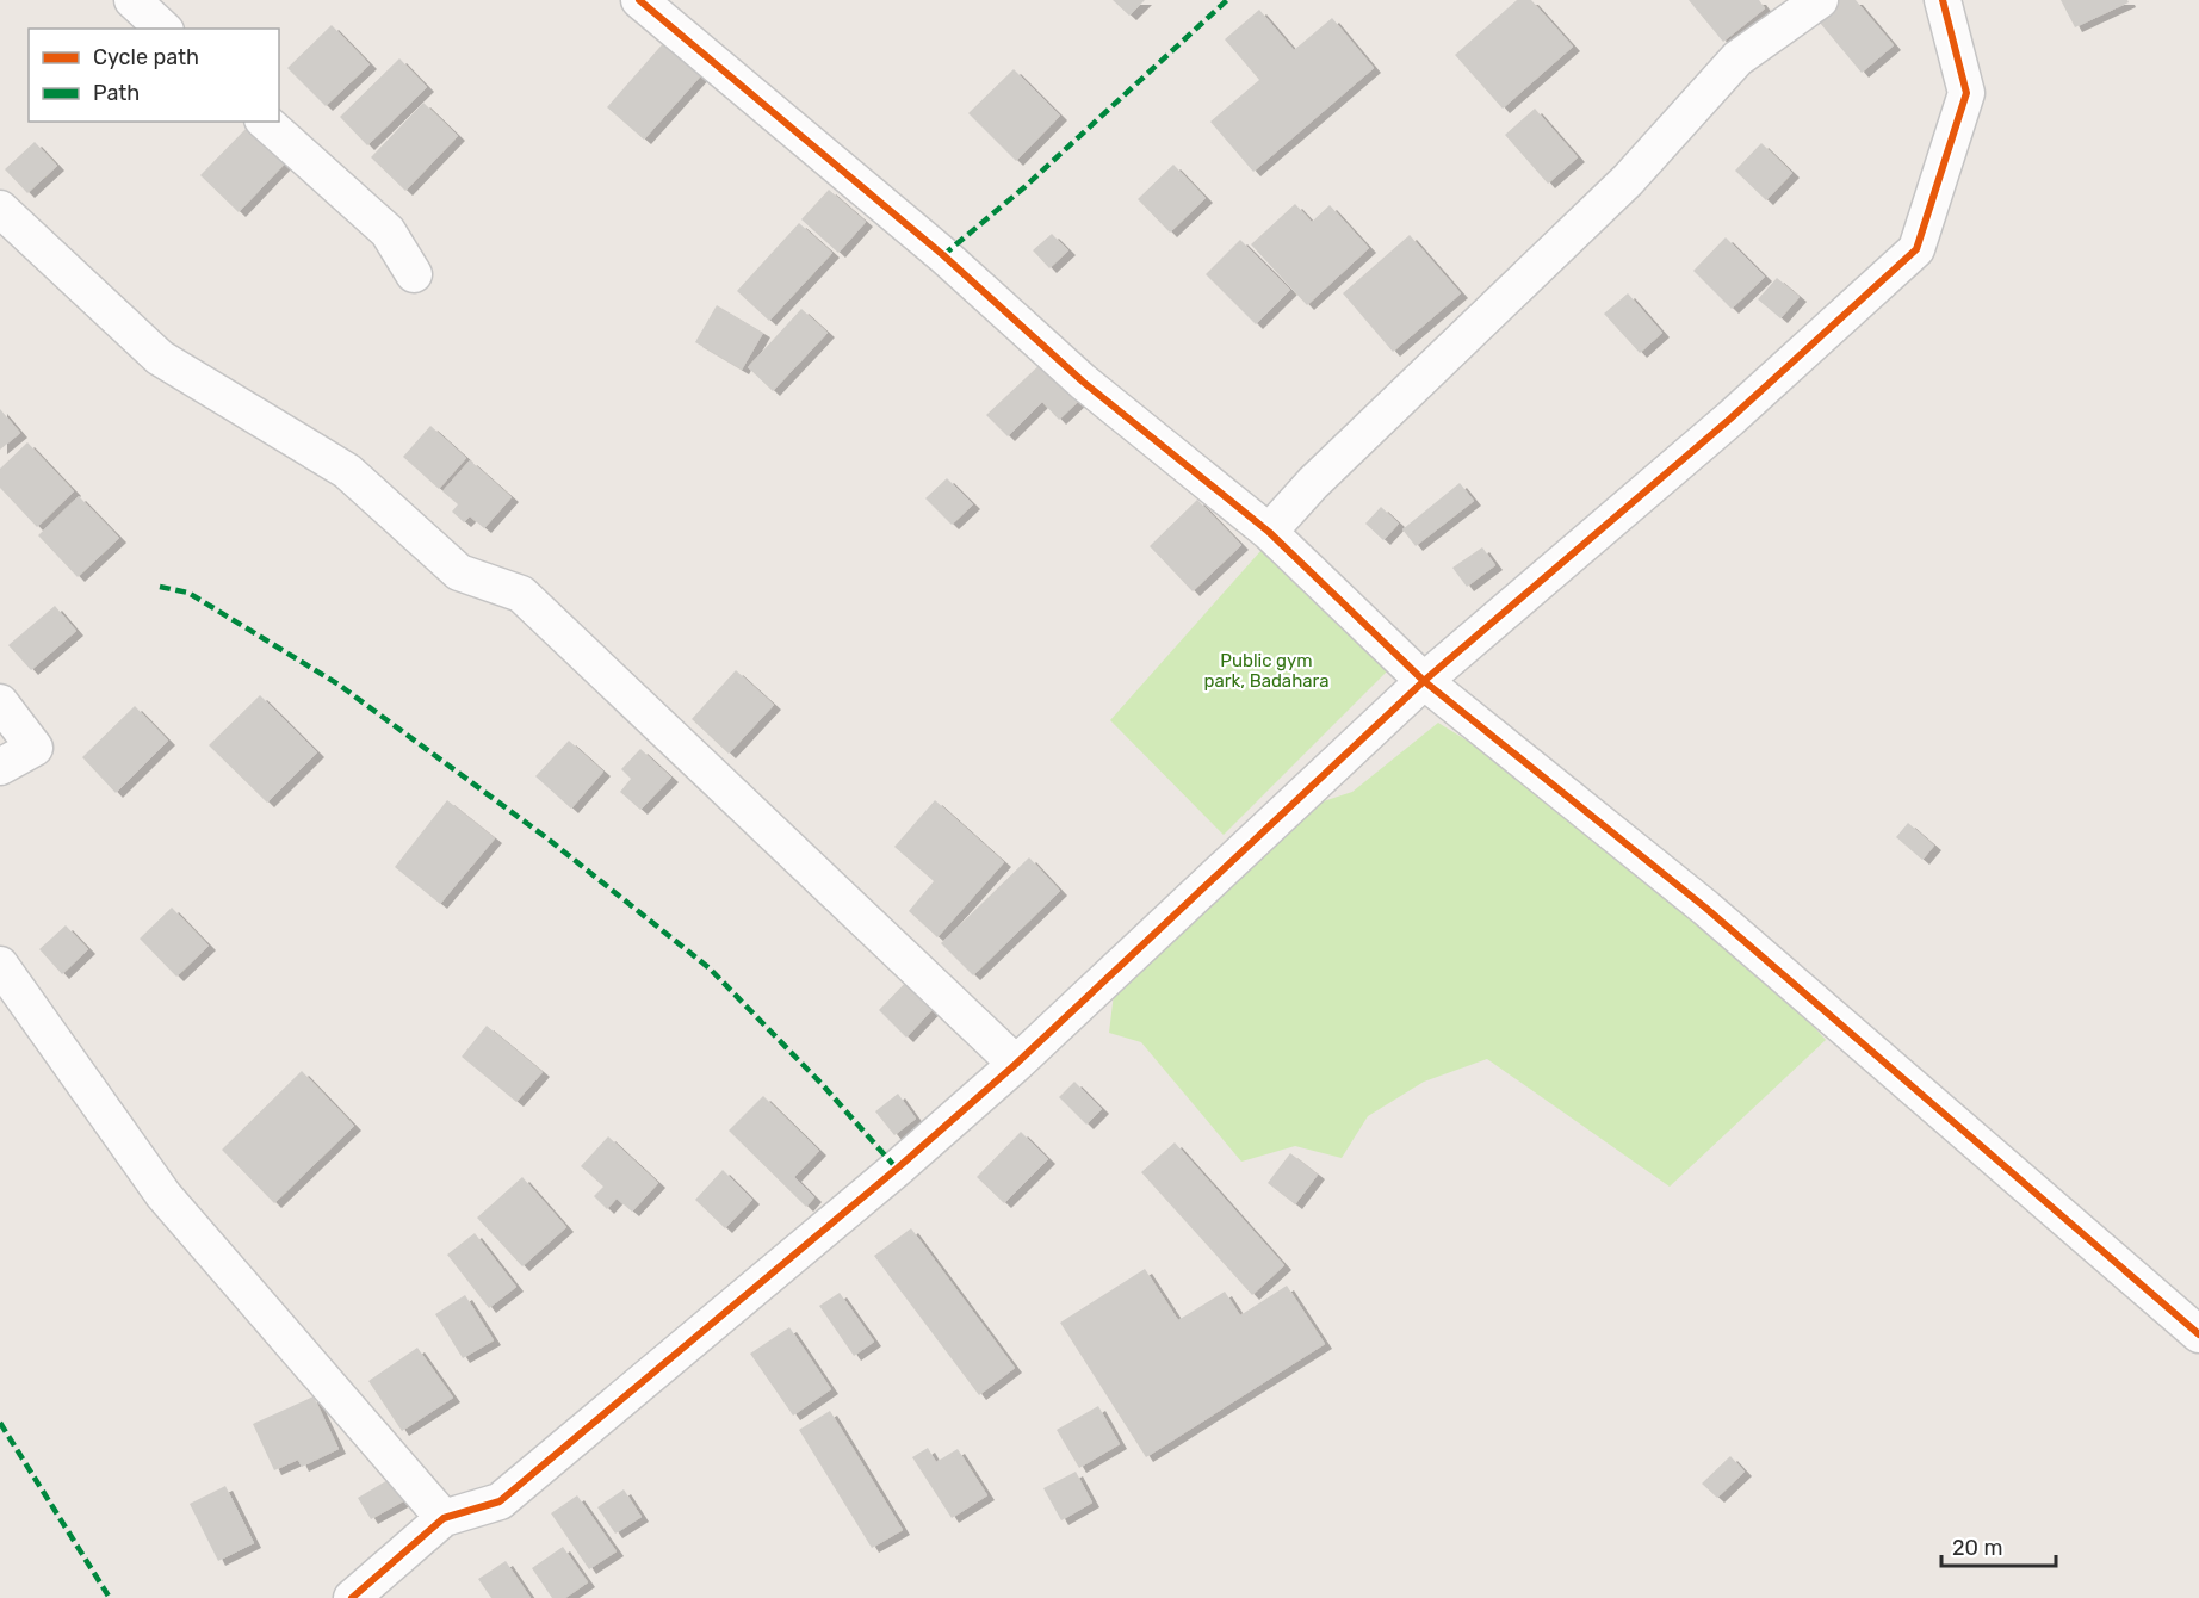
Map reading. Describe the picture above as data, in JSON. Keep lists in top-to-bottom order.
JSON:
{
  "parks": ["Public gym park, Badahara"],
  "legend": ["Cycle path", "Path"],
  "scale_bar": "20 m"
}
